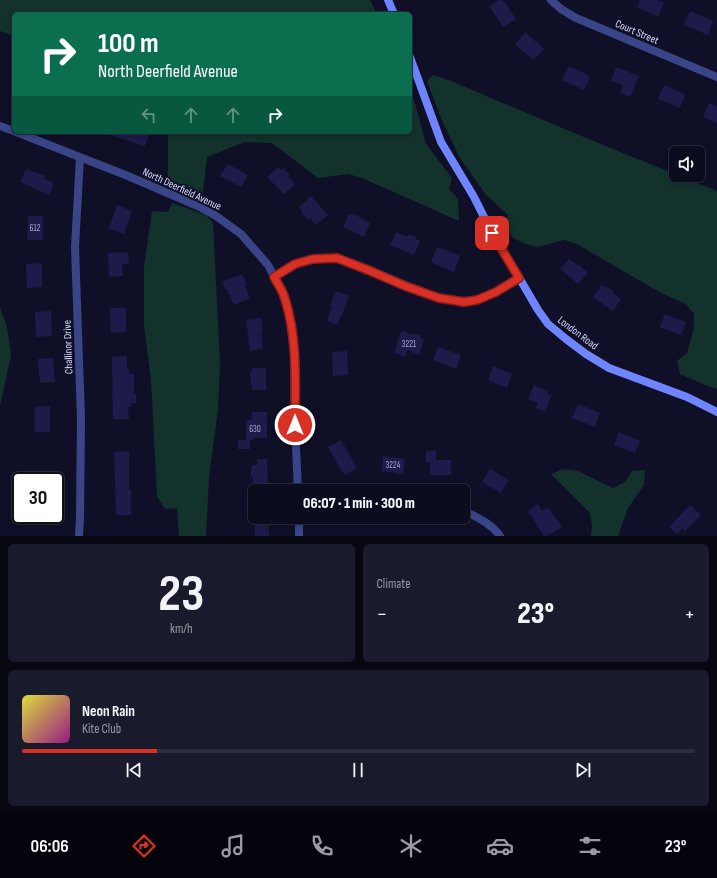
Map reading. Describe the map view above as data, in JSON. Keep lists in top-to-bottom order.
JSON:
{
  "streets": {
    "street": [
      "Court Street",
      "North Deerfield Avenue",
      "London Road",
      "Challinor Drive"
    ]
  },
  "crossings": [
    ["North Deerfield Avenue", "Challinor Drive"]
  ],
  "house_numbers": [
    "612",
    "3221",
    "630",
    "3224"
  ],
  "page": {
    "turn": ["100 m", "North Deerfield Avenue"],
    "limit": "30",
    "trip": "06:07 · 1 min · 300 m",
    "tile": [
      ["23", "km/h"],
      "Climate"
    ],
    "heat": ["−", "23°", "+"],
    "song": ["Neon Rain", "Kite Club"],
    "tabs": ["06:06", "23°"]
  }
}
